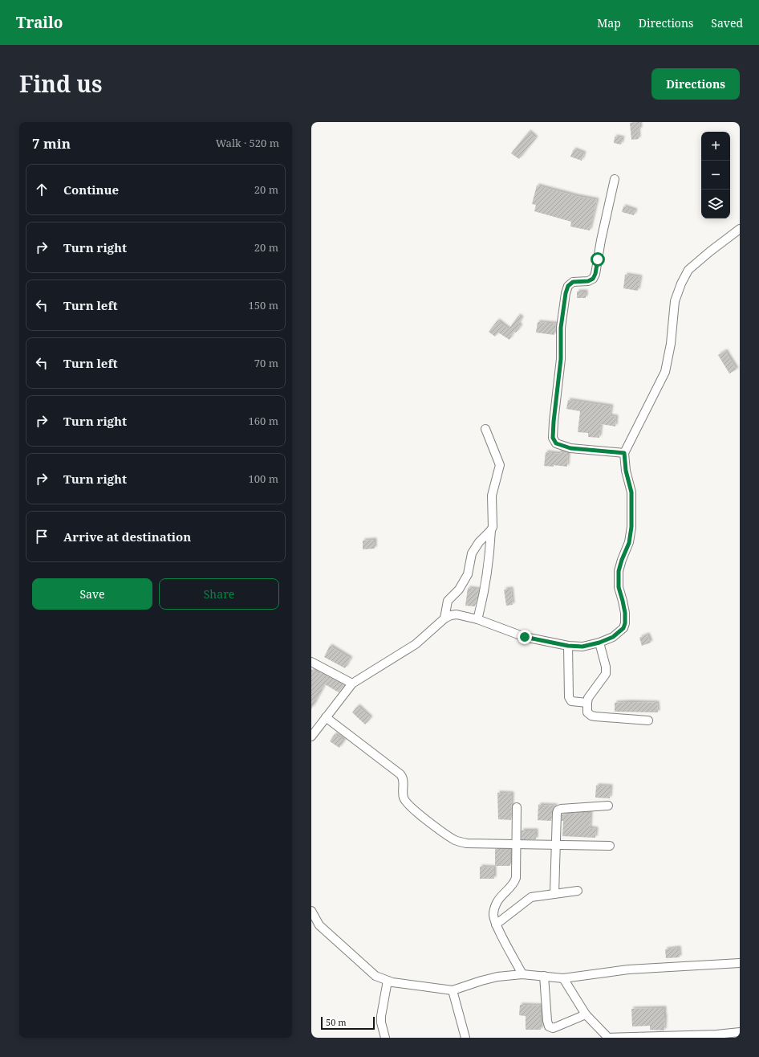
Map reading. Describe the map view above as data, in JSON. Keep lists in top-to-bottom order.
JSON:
{
  "scale_bar": "50 m",
  "page": {
    "header": "Trailo",
    "nav": ["Map", "Directions", "Saved"],
    "title": "Find us",
    "buttons": [
      "Directions",
      ["Save", "Share"]
    ],
    "heading": ["7 min", "Walk · 520 m"],
    "map_buttons": ["+", "−"],
    "list": [
      ["Continue", "20 m"],
      ["Turn right", "20 m"],
      ["Turn left", "150 m"],
      ["Turn left", "70 m"],
      ["Turn right", "160 m"],
      ["Turn right", "100 m"],
      "Arrive at destination"
    ],
    "scale": "50 m"
  }
}
